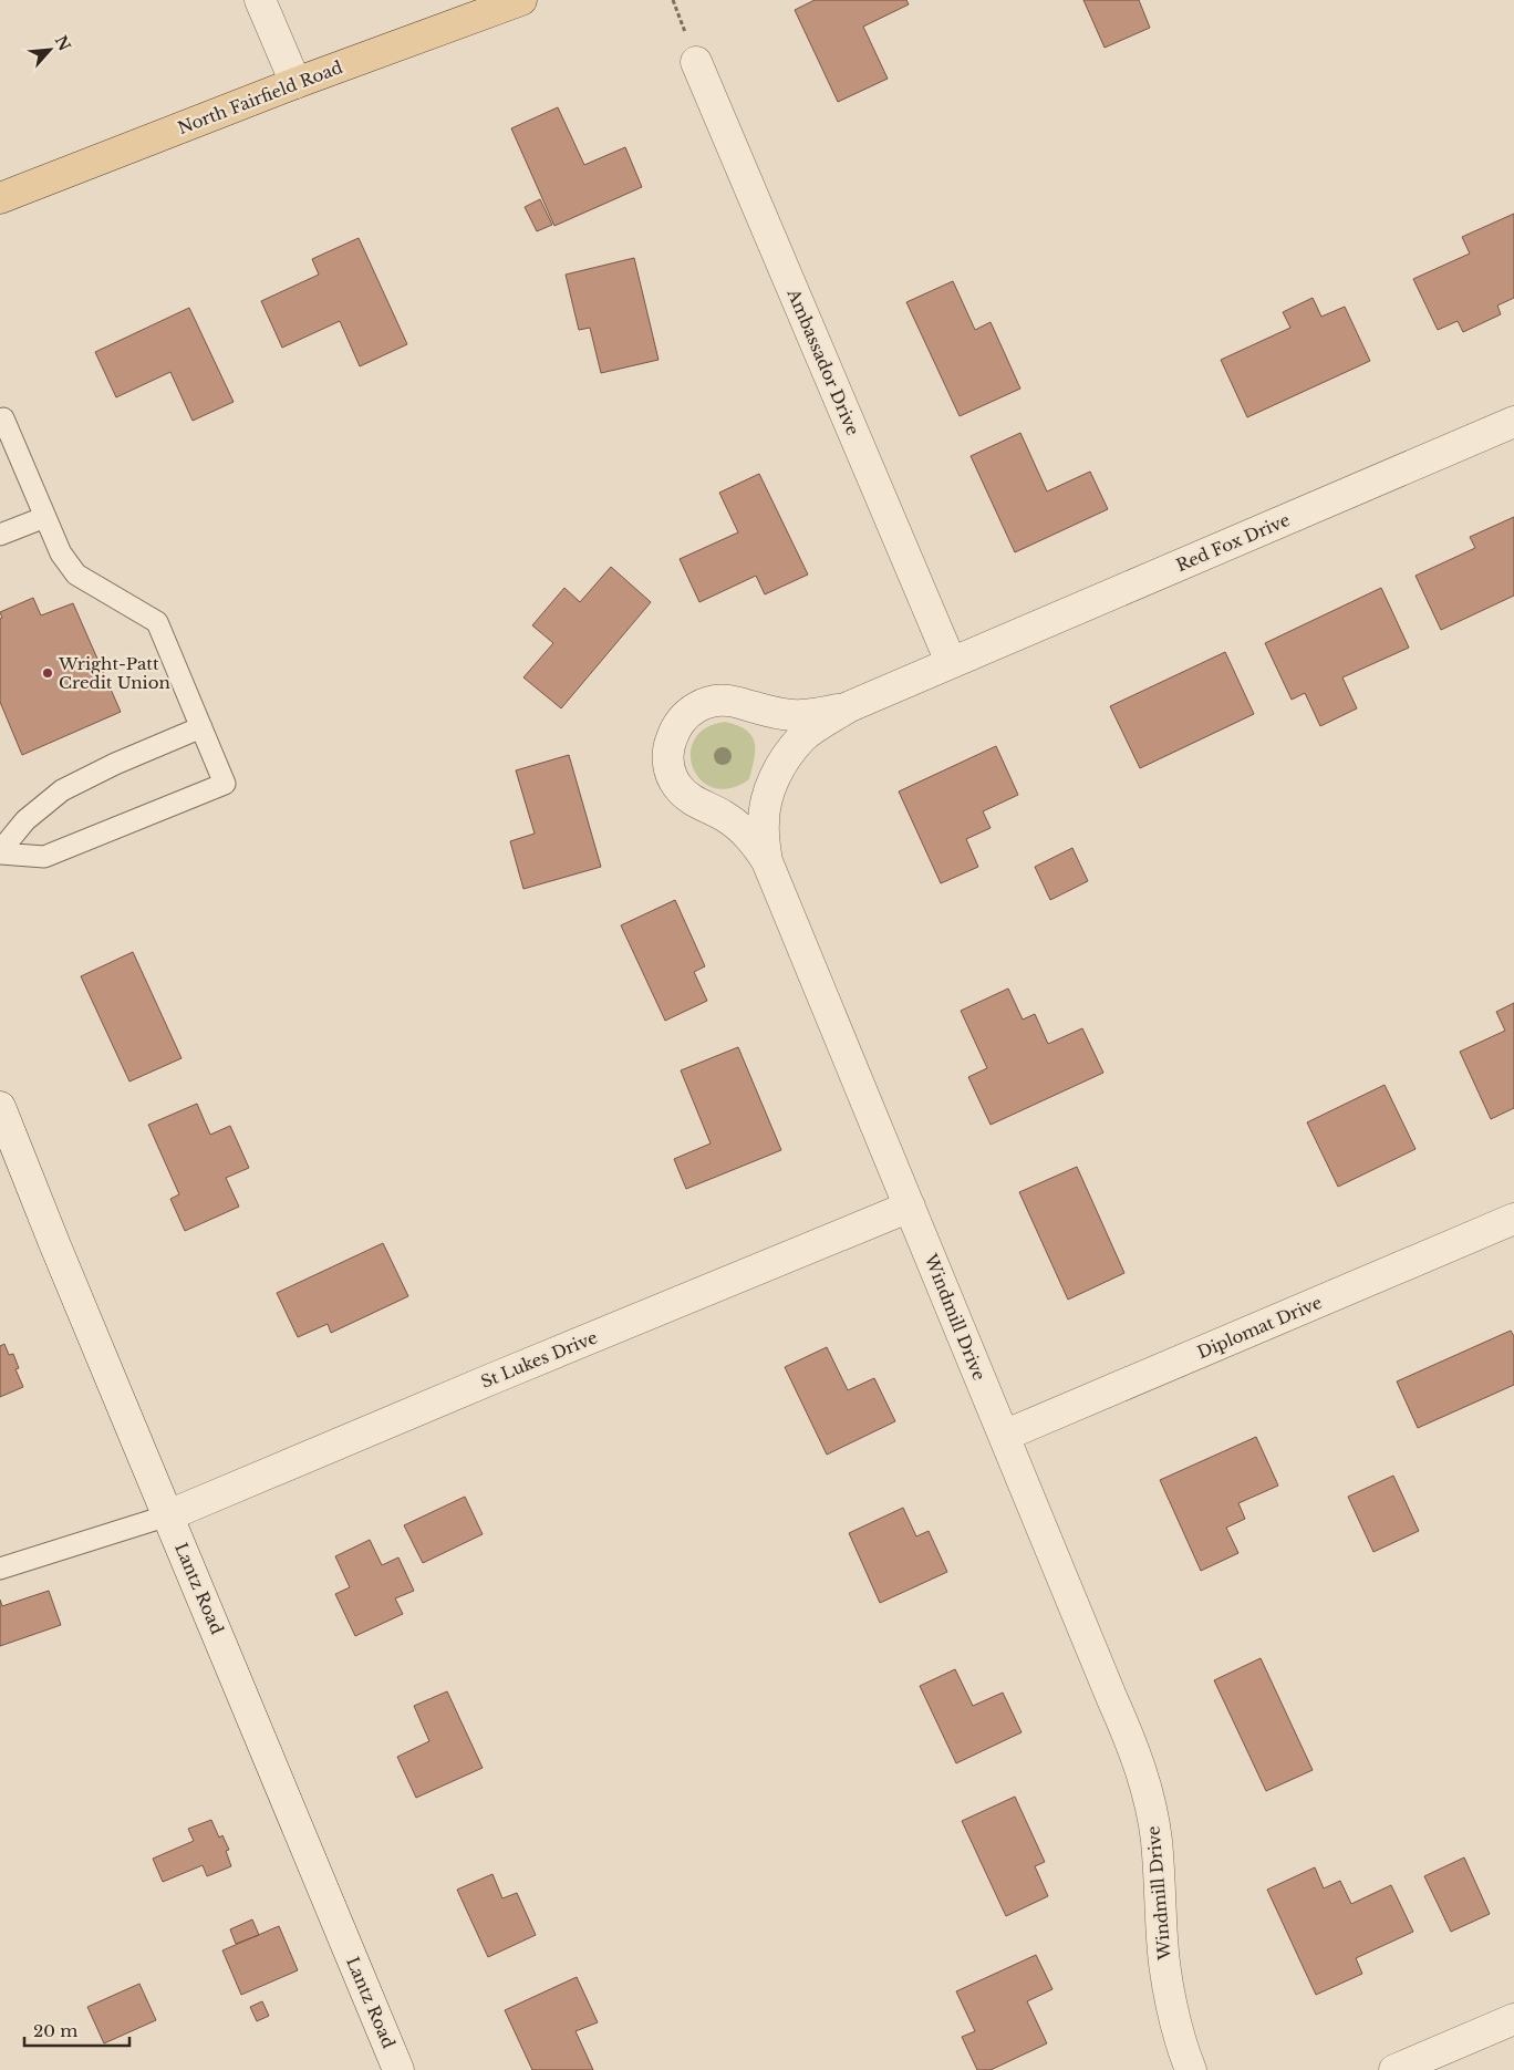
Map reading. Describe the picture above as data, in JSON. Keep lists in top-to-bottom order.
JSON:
{
  "streets": {
    "main road": ["North Fairfield Road"],
    "street": [
      "Ambassador Drive",
      "Red Fox Drive",
      "Windmill Drive",
      "Diplomat Drive",
      "St Lukes Drive",
      "Lantz Road"
    ]
  },
  "crossings": [
    ["Ambassador Drive", "Red Fox Drive"],
    ["Ambassador Drive", "Windmill Drive"],
    ["Red Fox Drive", "Windmill Drive"],
    ["Windmill Drive", "Diplomat Drive"],
    ["Windmill Drive", "St Lukes Drive"],
    ["St Lukes Drive", "Lantz Road"]
  ],
  "places": ["Wright-Patt Credit Union"],
  "scale_bar": "20 m",
  "north": "top right"
}
